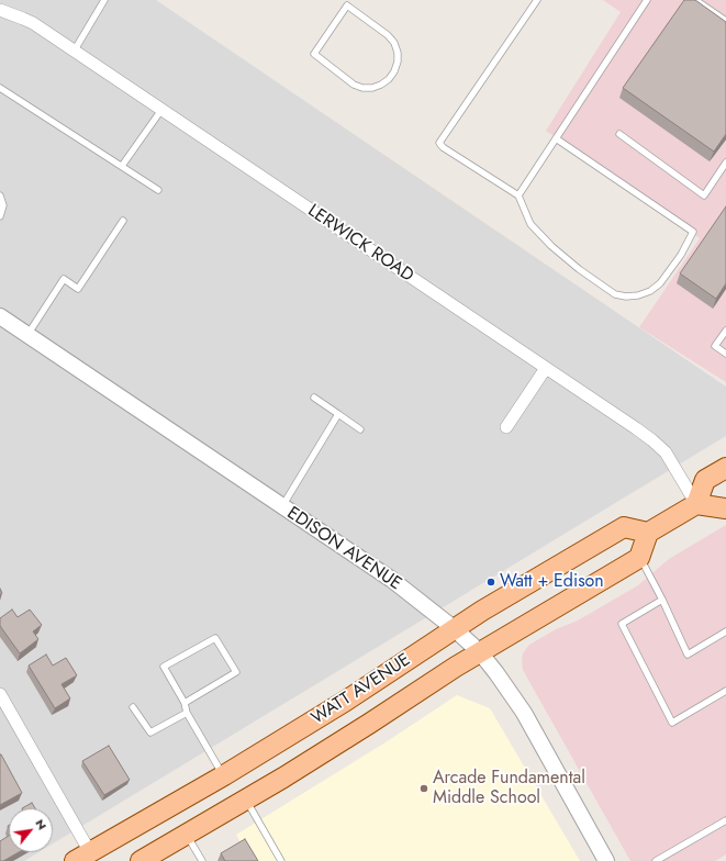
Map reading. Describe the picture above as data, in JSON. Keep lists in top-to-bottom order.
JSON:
{
  "streets": {
    "main road": ["WATT AVENUE"],
    "street": ["LERWICK ROAD", "EDISON AVENUE"]
  },
  "crossings": [
    ["EDISON AVENUE", "WATT AVENUE"]
  ],
  "places": ["Watt + Edison", "Arcade Fundamental Middle School"],
  "north": "top right"
}
